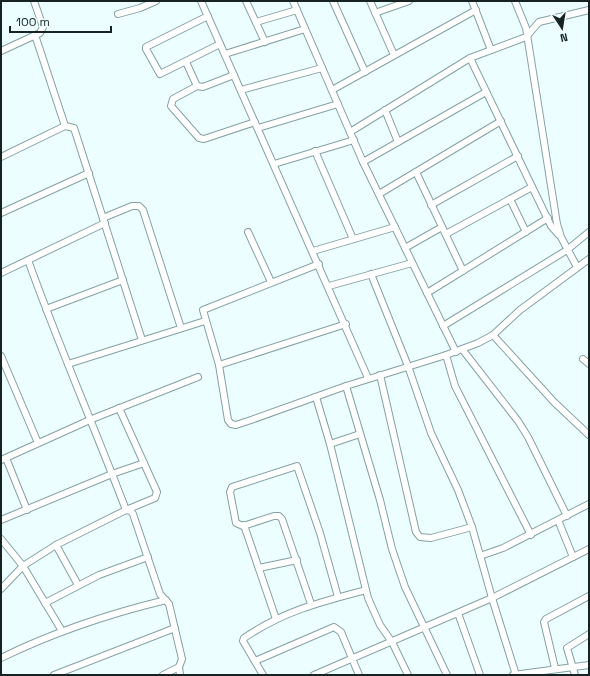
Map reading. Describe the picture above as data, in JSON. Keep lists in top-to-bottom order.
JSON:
{
  "scale_bar": "100 m",
  "north": "bottom"
}
